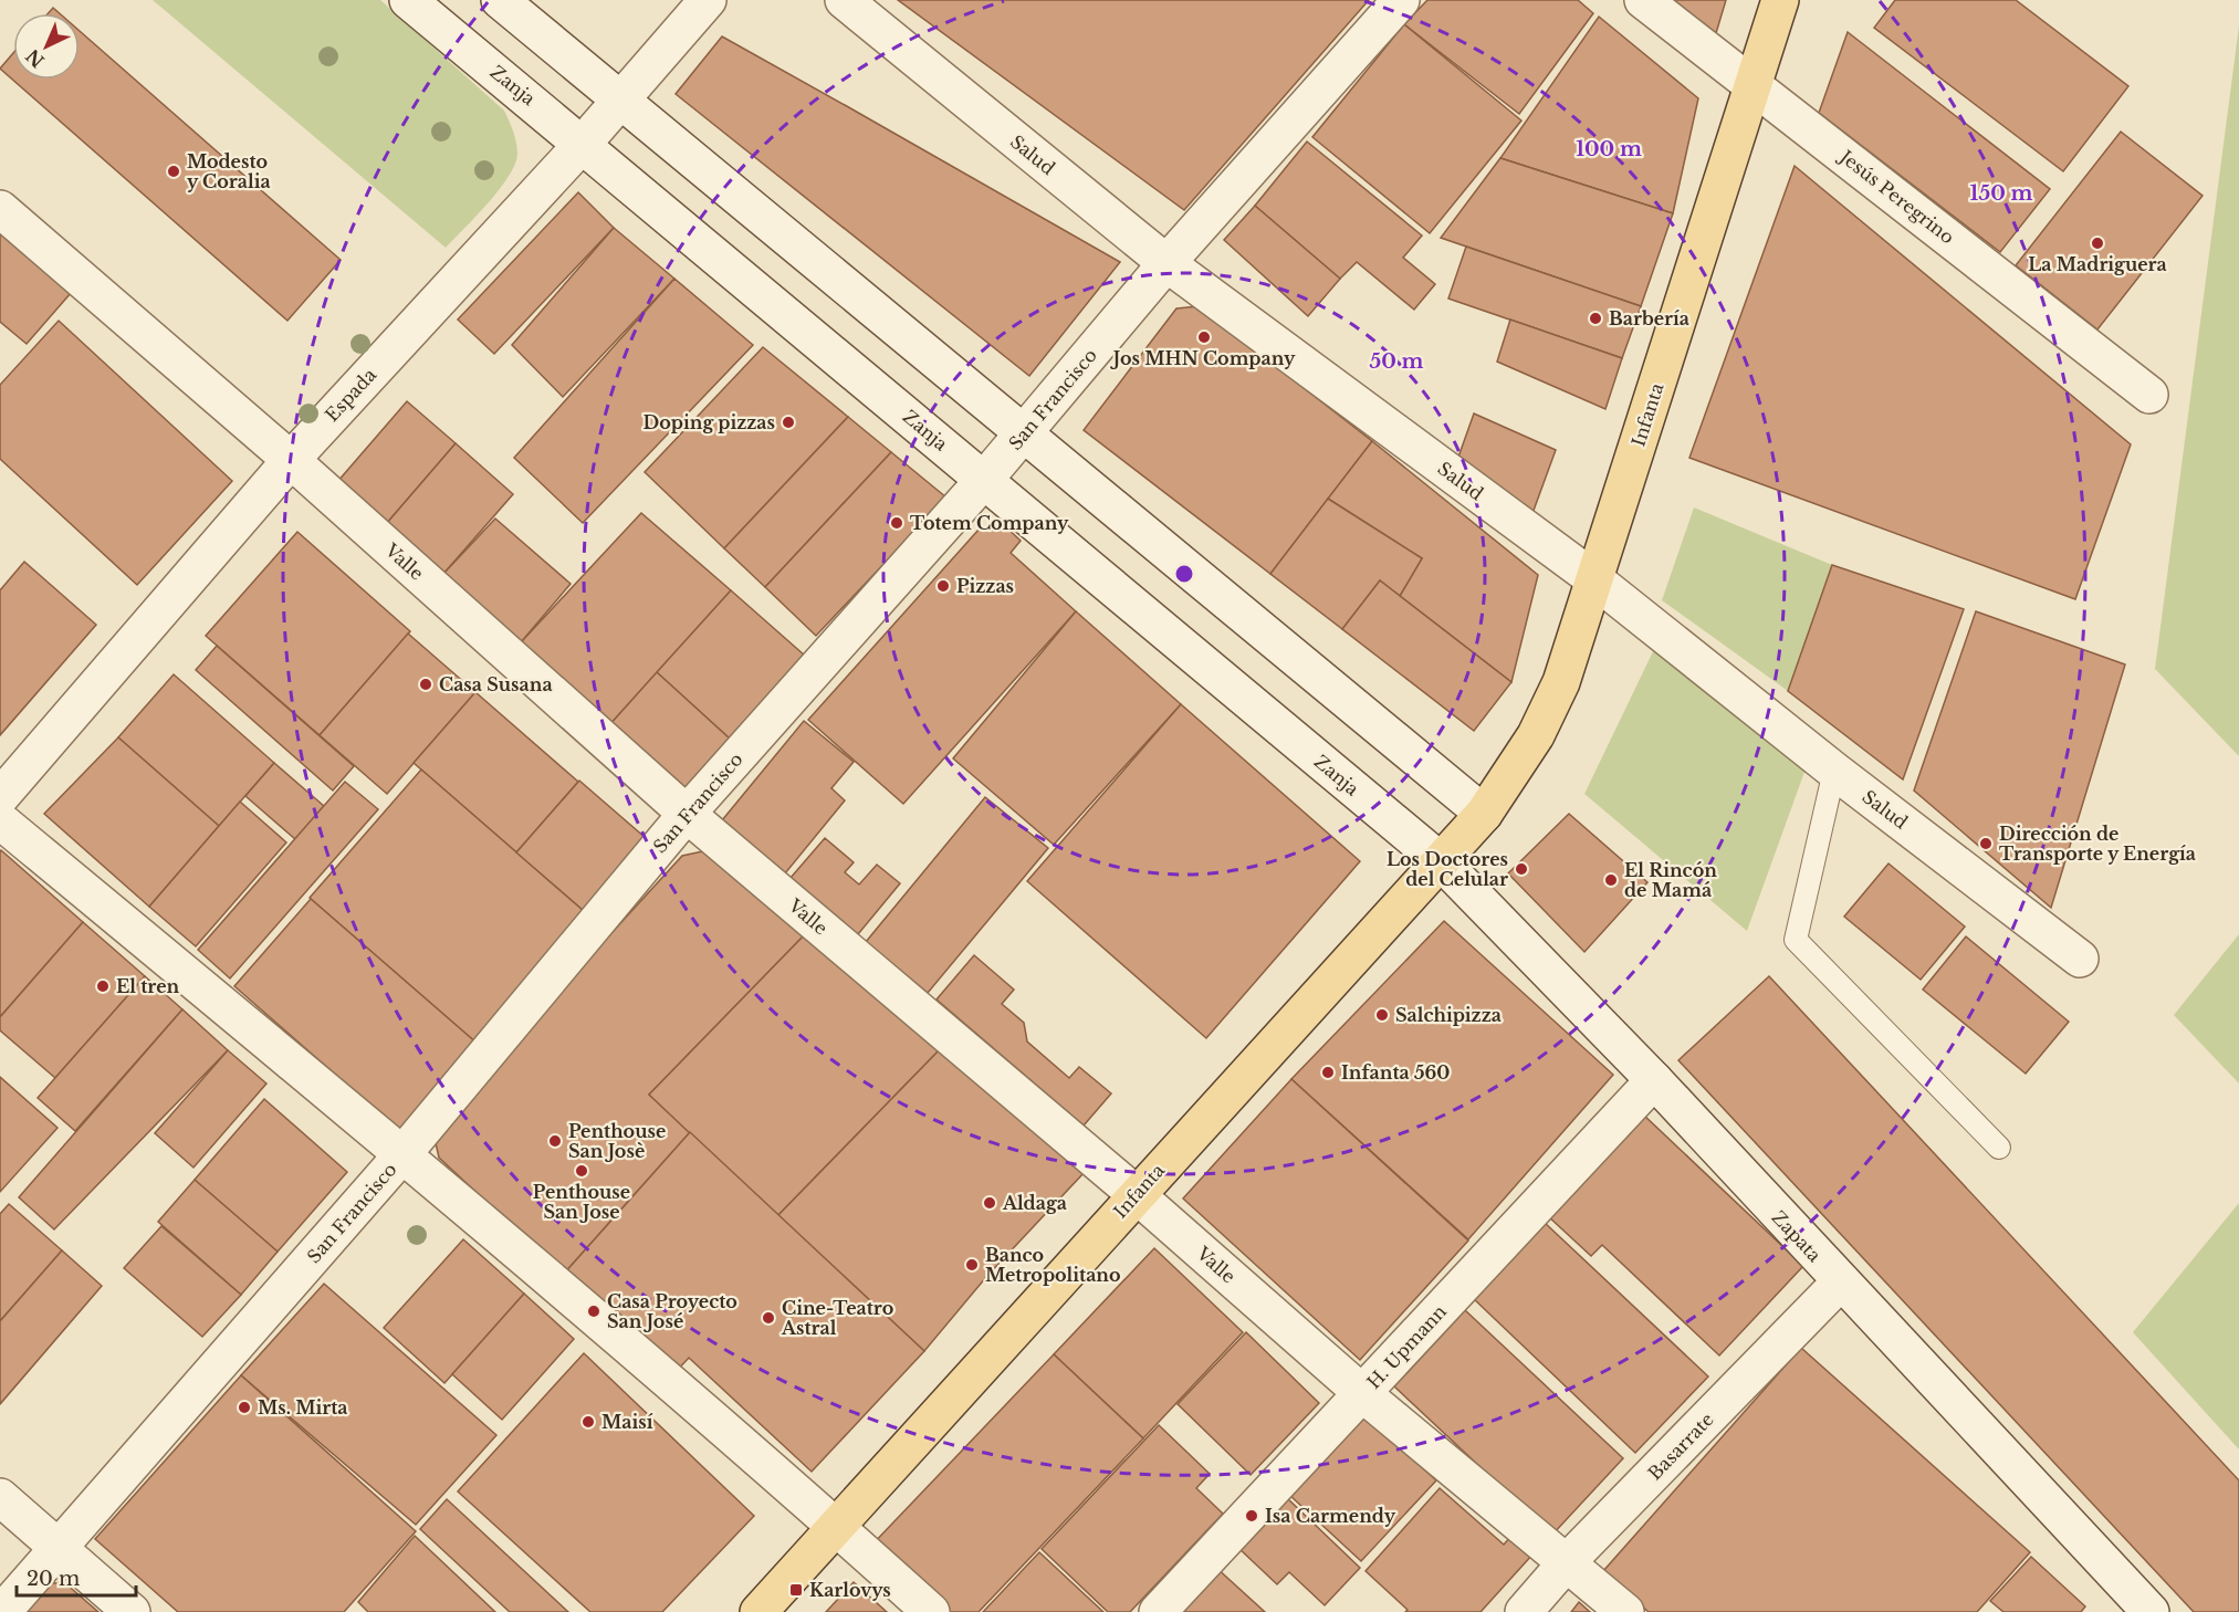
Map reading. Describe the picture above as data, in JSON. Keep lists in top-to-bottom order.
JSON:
{
  "streets": {
    "main road": ["Infanta"],
    "street": [
      "Zanja",
      "Salud",
      "Jesús Peregrino",
      "Espada",
      "San Francisco",
      "Valle",
      "Zapata",
      "H. Upmann",
      "Basarrate"
    ]
  },
  "crossings": [
    ["Zanja", "Espada"],
    ["Zanja", "San Francisco"],
    ["Zanja", "Infanta"],
    ["Zanja", "Zapata"],
    ["Salud", "San Francisco"],
    ["Salud", "Infanta"],
    ["Jesús Peregrino", "Infanta"],
    ["Espada", "Valle"],
    ["San Francisco", "Valle"],
    ["Infanta", "Valle"],
    ["Infanta", "Zapata"],
    ["Valle", "H. Upmann"],
    ["Valle", "Basarrate"],
    ["Zapata", "H. Upmann"],
    ["Zapata", "Basarrate"]
  ],
  "places": {
    "other": [
      "Modesto y Coralia",
      "La Madriguera",
      "Barbería",
      "Jos MHN Company",
      "Doping pizzas",
      "Totem Company",
      "Pizzas",
      "Casa Susana",
      "Dirección de Transporte y Energía",
      "Los Doctores del Celular",
      "El Rincón de Mamá",
      "El tren",
      "Salchipizza",
      "Infanta 560",
      "Penthouse San Josè",
      "Penthouse San Jose",
      "Aldaga",
      "Banco Metropolitano",
      "Casa Proyecto San José",
      "Cine-Teatro Astral",
      "Ms. Mirta",
      "Maisí",
      "Isa Carmendy"
    ],
    "transit": ["Karlovys"]
  },
  "scale_bar": "20 m",
  "north": "bottom left",
  "rings": ["100 m", "150 m", "50 m"]
}
